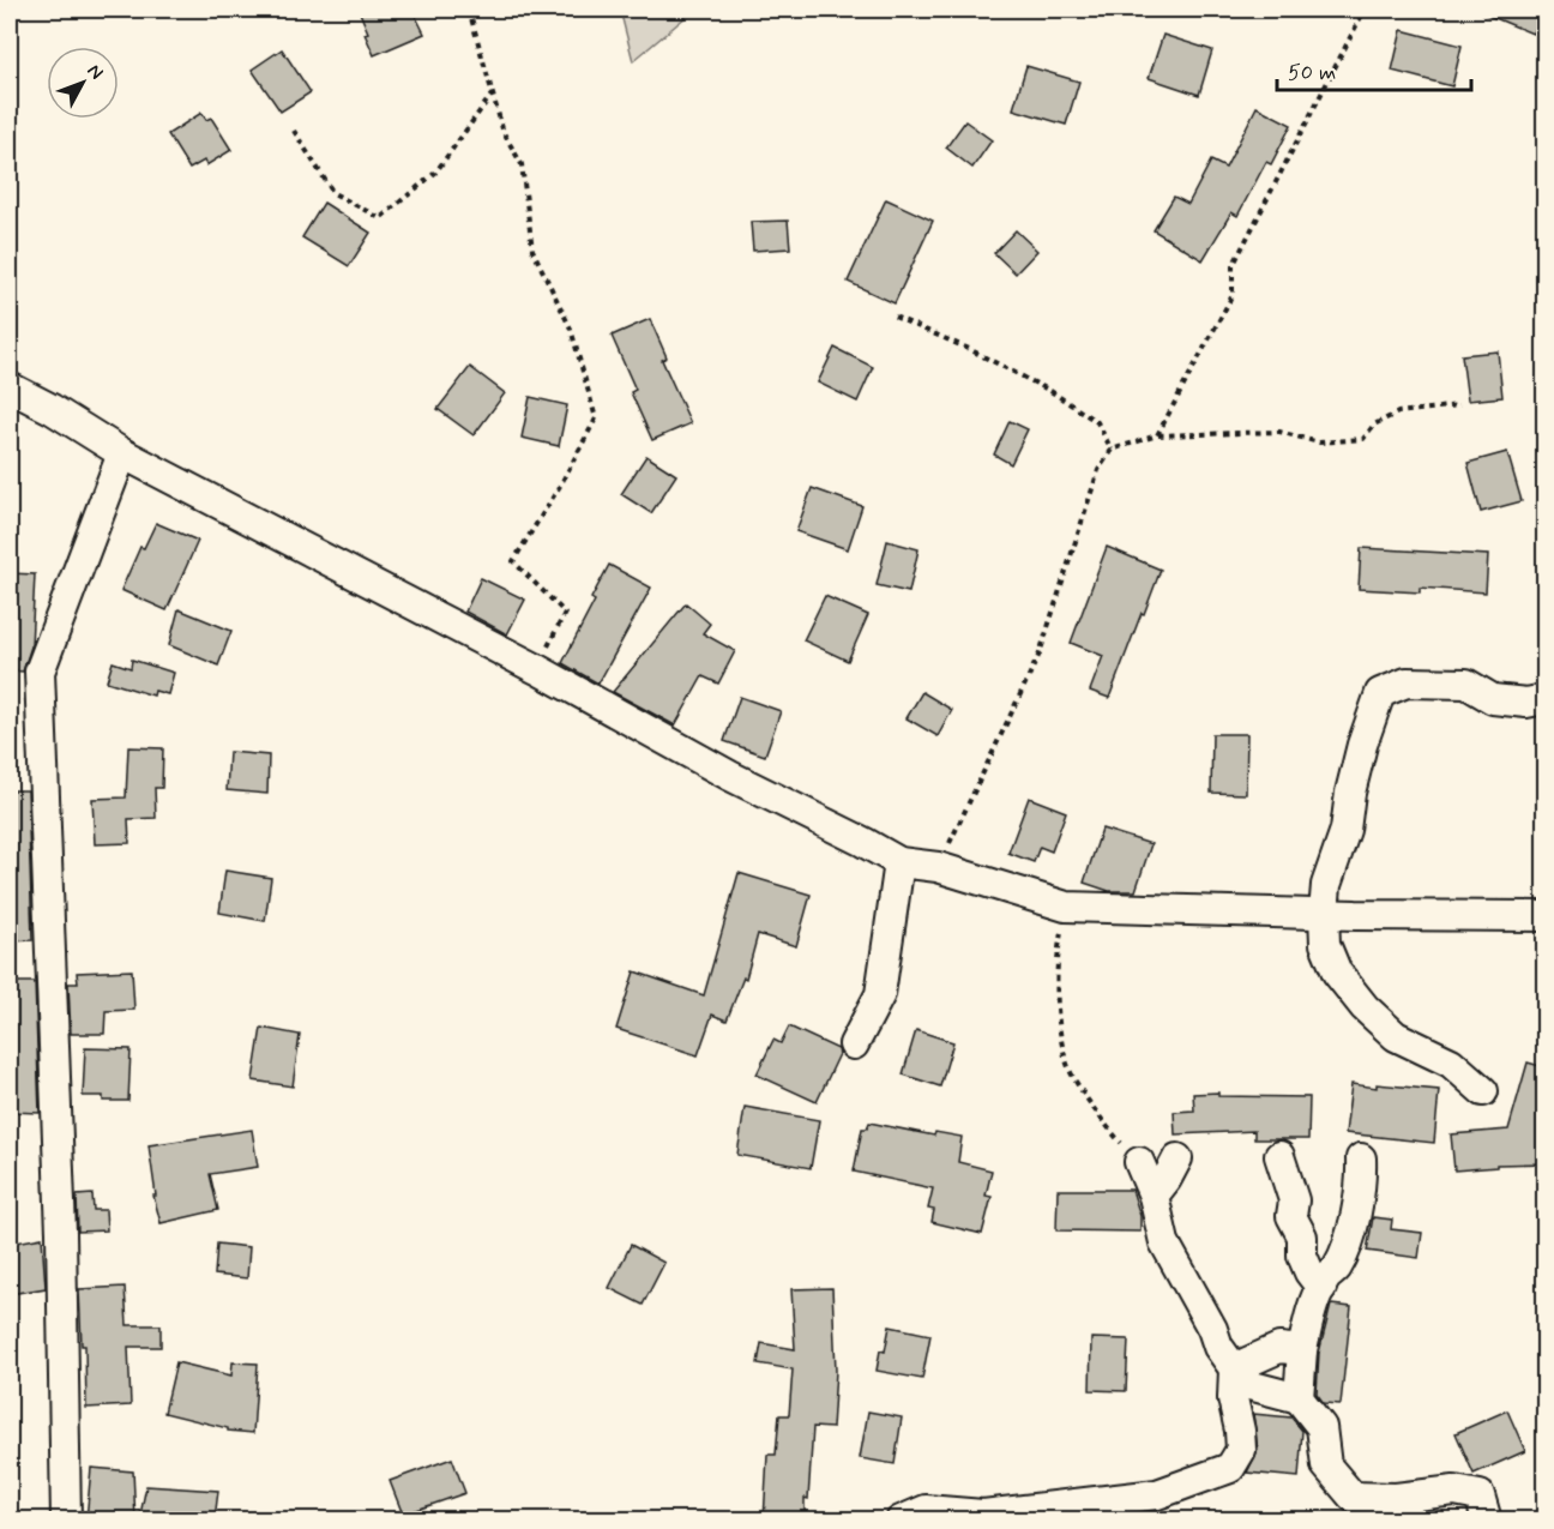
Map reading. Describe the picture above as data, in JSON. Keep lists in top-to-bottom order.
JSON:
{
  "scale_bar": "50 m",
  "north": "top right"
}
